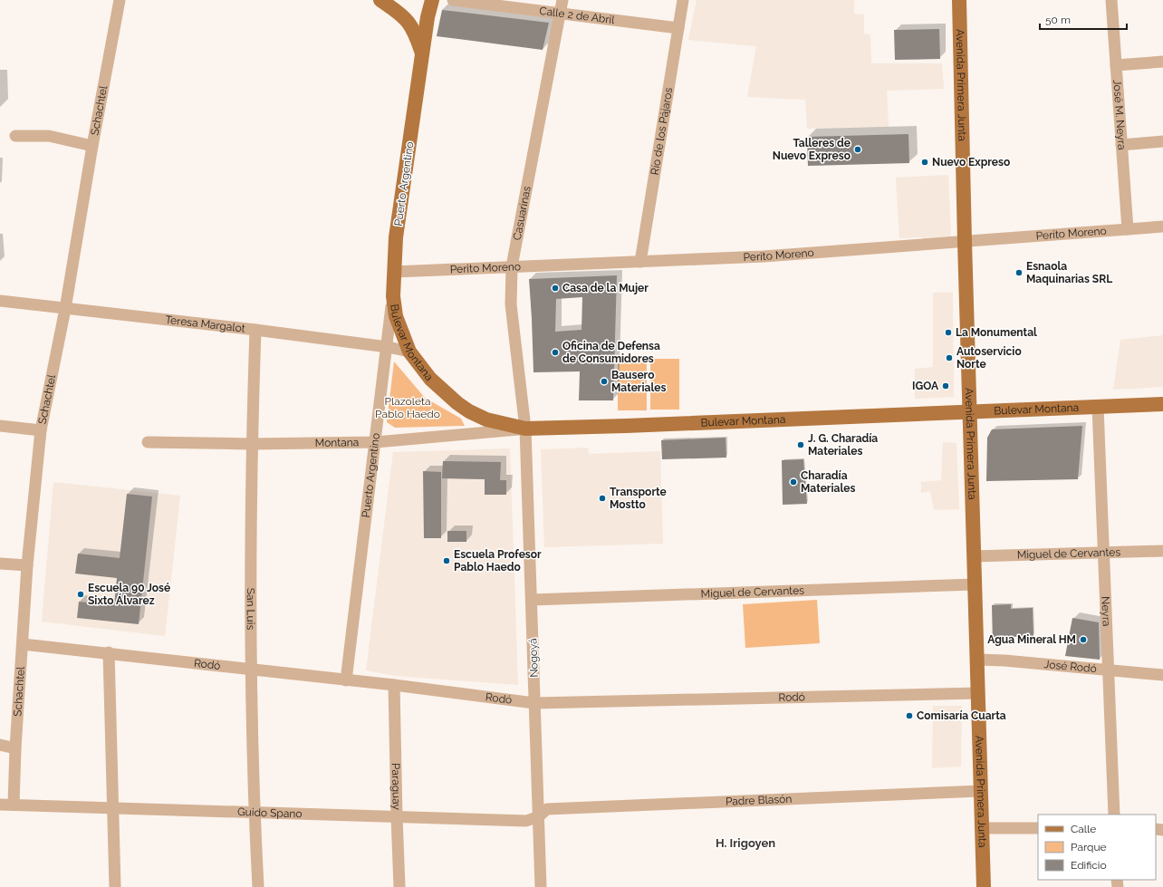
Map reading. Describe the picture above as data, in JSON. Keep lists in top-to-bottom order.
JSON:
{
  "streets": {
    "main road": ["Avenida Primera Junta", "Puerto Argentino", "Bulevar Montana"],
    "street": [
      "Calle 2 de Abril",
      "Schachtel",
      "José M. Neyra",
      "Río de los Pájaros",
      "Casuarinas",
      "Perito Moreno",
      "Teresa Margalot",
      "Montana",
      "Miguel de Cervantes",
      "San Luis",
      "Neyra",
      "Nogoyá",
      "Rodó",
      "José Rodó",
      "Paraguay",
      "Padre Blasón",
      "Guido Spano"
    ]
  },
  "crossings": [
    ["Calle 2 de Abril", "Río de los Pájaros"],
    ["Calle 2 de Abril", "Casuarinas"],
    ["Avenida Primera Junta", "Perito Moreno"],
    ["Avenida Primera Junta", "Bulevar Montana"],
    ["Avenida Primera Junta", "Miguel de Cervantes"],
    ["Avenida Primera Junta", "Rodó"],
    ["Avenida Primera Junta", "José Rodó"],
    ["Avenida Primera Junta", "Padre Blasón"],
    ["Schachtel", "Teresa Margalot"],
    ["Schachtel", "Rodó"],
    ["Schachtel", "Guido Spano"],
    ["José M. Neyra", "Perito Moreno"],
    ["Río de los Pájaros", "Perito Moreno"],
    ["Puerto Argentino", "Perito Moreno"],
    ["Puerto Argentino", "Teresa Margalot"],
    ["Puerto Argentino", "Bulevar Montana"],
    ["Puerto Argentino", "Montana"],
    ["Puerto Argentino", "Rodó"],
    ["Casuarinas", "Perito Moreno"],
    ["Casuarinas", "Bulevar Montana"],
    ["Casuarinas", "Montana"],
    ["Casuarinas", "Nogoyá"],
    ["Teresa Margalot", "Bulevar Montana"],
    ["Teresa Margalot", "San Luis"],
    ["Bulevar Montana", "Montana"],
    ["Bulevar Montana", "Neyra"],
    ["Bulevar Montana", "Nogoyá"],
    ["Montana", "San Luis"],
    ["Montana", "Nogoyá"],
    ["Miguel de Cervantes", "Neyra"],
    ["Miguel de Cervantes", "Nogoyá"],
    ["San Luis", "Rodó"],
    ["San Luis", "Guido Spano"],
    ["Neyra", "José Rodó"],
    ["Nogoyá", "Rodó"],
    ["Nogoyá", "Padre Blasón"],
    ["Nogoyá", "Guido Spano"],
    ["Rodó", "Paraguay"],
    ["Paraguay", "Guido Spano"],
    ["Padre Blasón", "Guido Spano"]
  ],
  "districts": ["H. Irigoyen"],
  "parks": ["Plazoleta Pablo Haedo"],
  "places": [
    "Talleres de Nuevo Expreso",
    "Nuevo Expreso",
    "Esnaola Maquinarias SRL",
    "Casa de la Mujer",
    "La Monumental",
    "Oficina de Defensa de Consumidores",
    "Autoservicio Norte",
    "Bausero Materiales",
    "IGOA",
    "J. G. Charadía Materiales",
    "Charadía Materiales",
    "Transporte Mostto",
    "Escuela Profesor Pablo Haedo",
    "Escuela 90 José Sixto Álvarez",
    "Agua Mineral HM",
    "Comisaría Cuarta"
  ],
  "legend": ["Calle", "Parque", "Edificio"],
  "scale_bar": "50 m"
}
